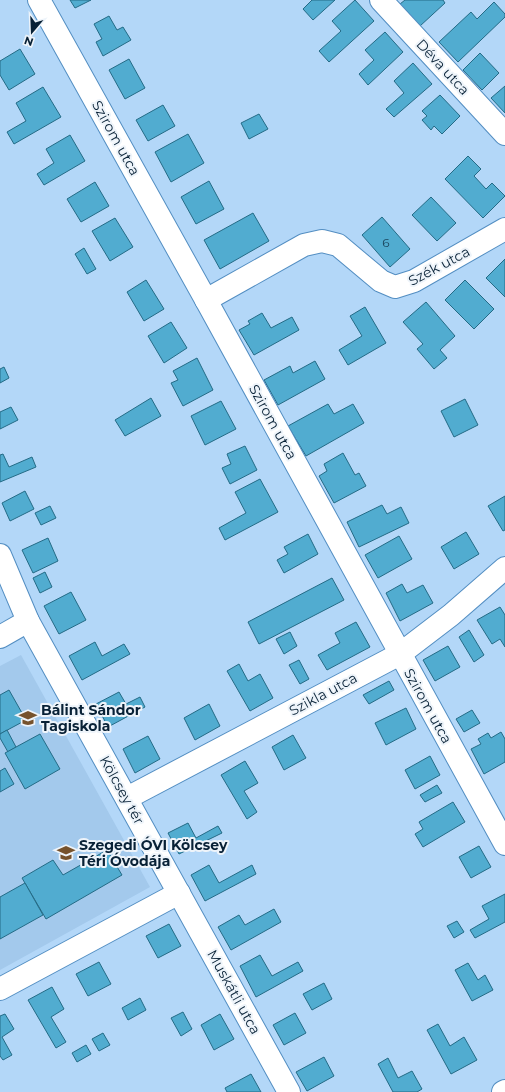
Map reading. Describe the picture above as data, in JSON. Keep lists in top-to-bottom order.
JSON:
{
  "streets": {
    "street": [
      "Déva utca",
      "Szirom utca",
      "Szék utca",
      "Szikla utca",
      "Kölcsey tér",
      "Muskátli utca"
    ]
  },
  "crossings": [
    ["Szirom utca", "Szék utca"],
    ["Szirom utca", "Szikla utca"],
    ["Szikla utca", "Kölcsey tér"],
    ["Kölcsey tér", "Muskátli utca"]
  ],
  "places": {
    "school or university": ["Bálint Sándor Tagiskola", "Szegedi ÓVI Kölcsey Téri Óvodája"]
  },
  "house_numbers": ["6"],
  "north": "bottom"
}
